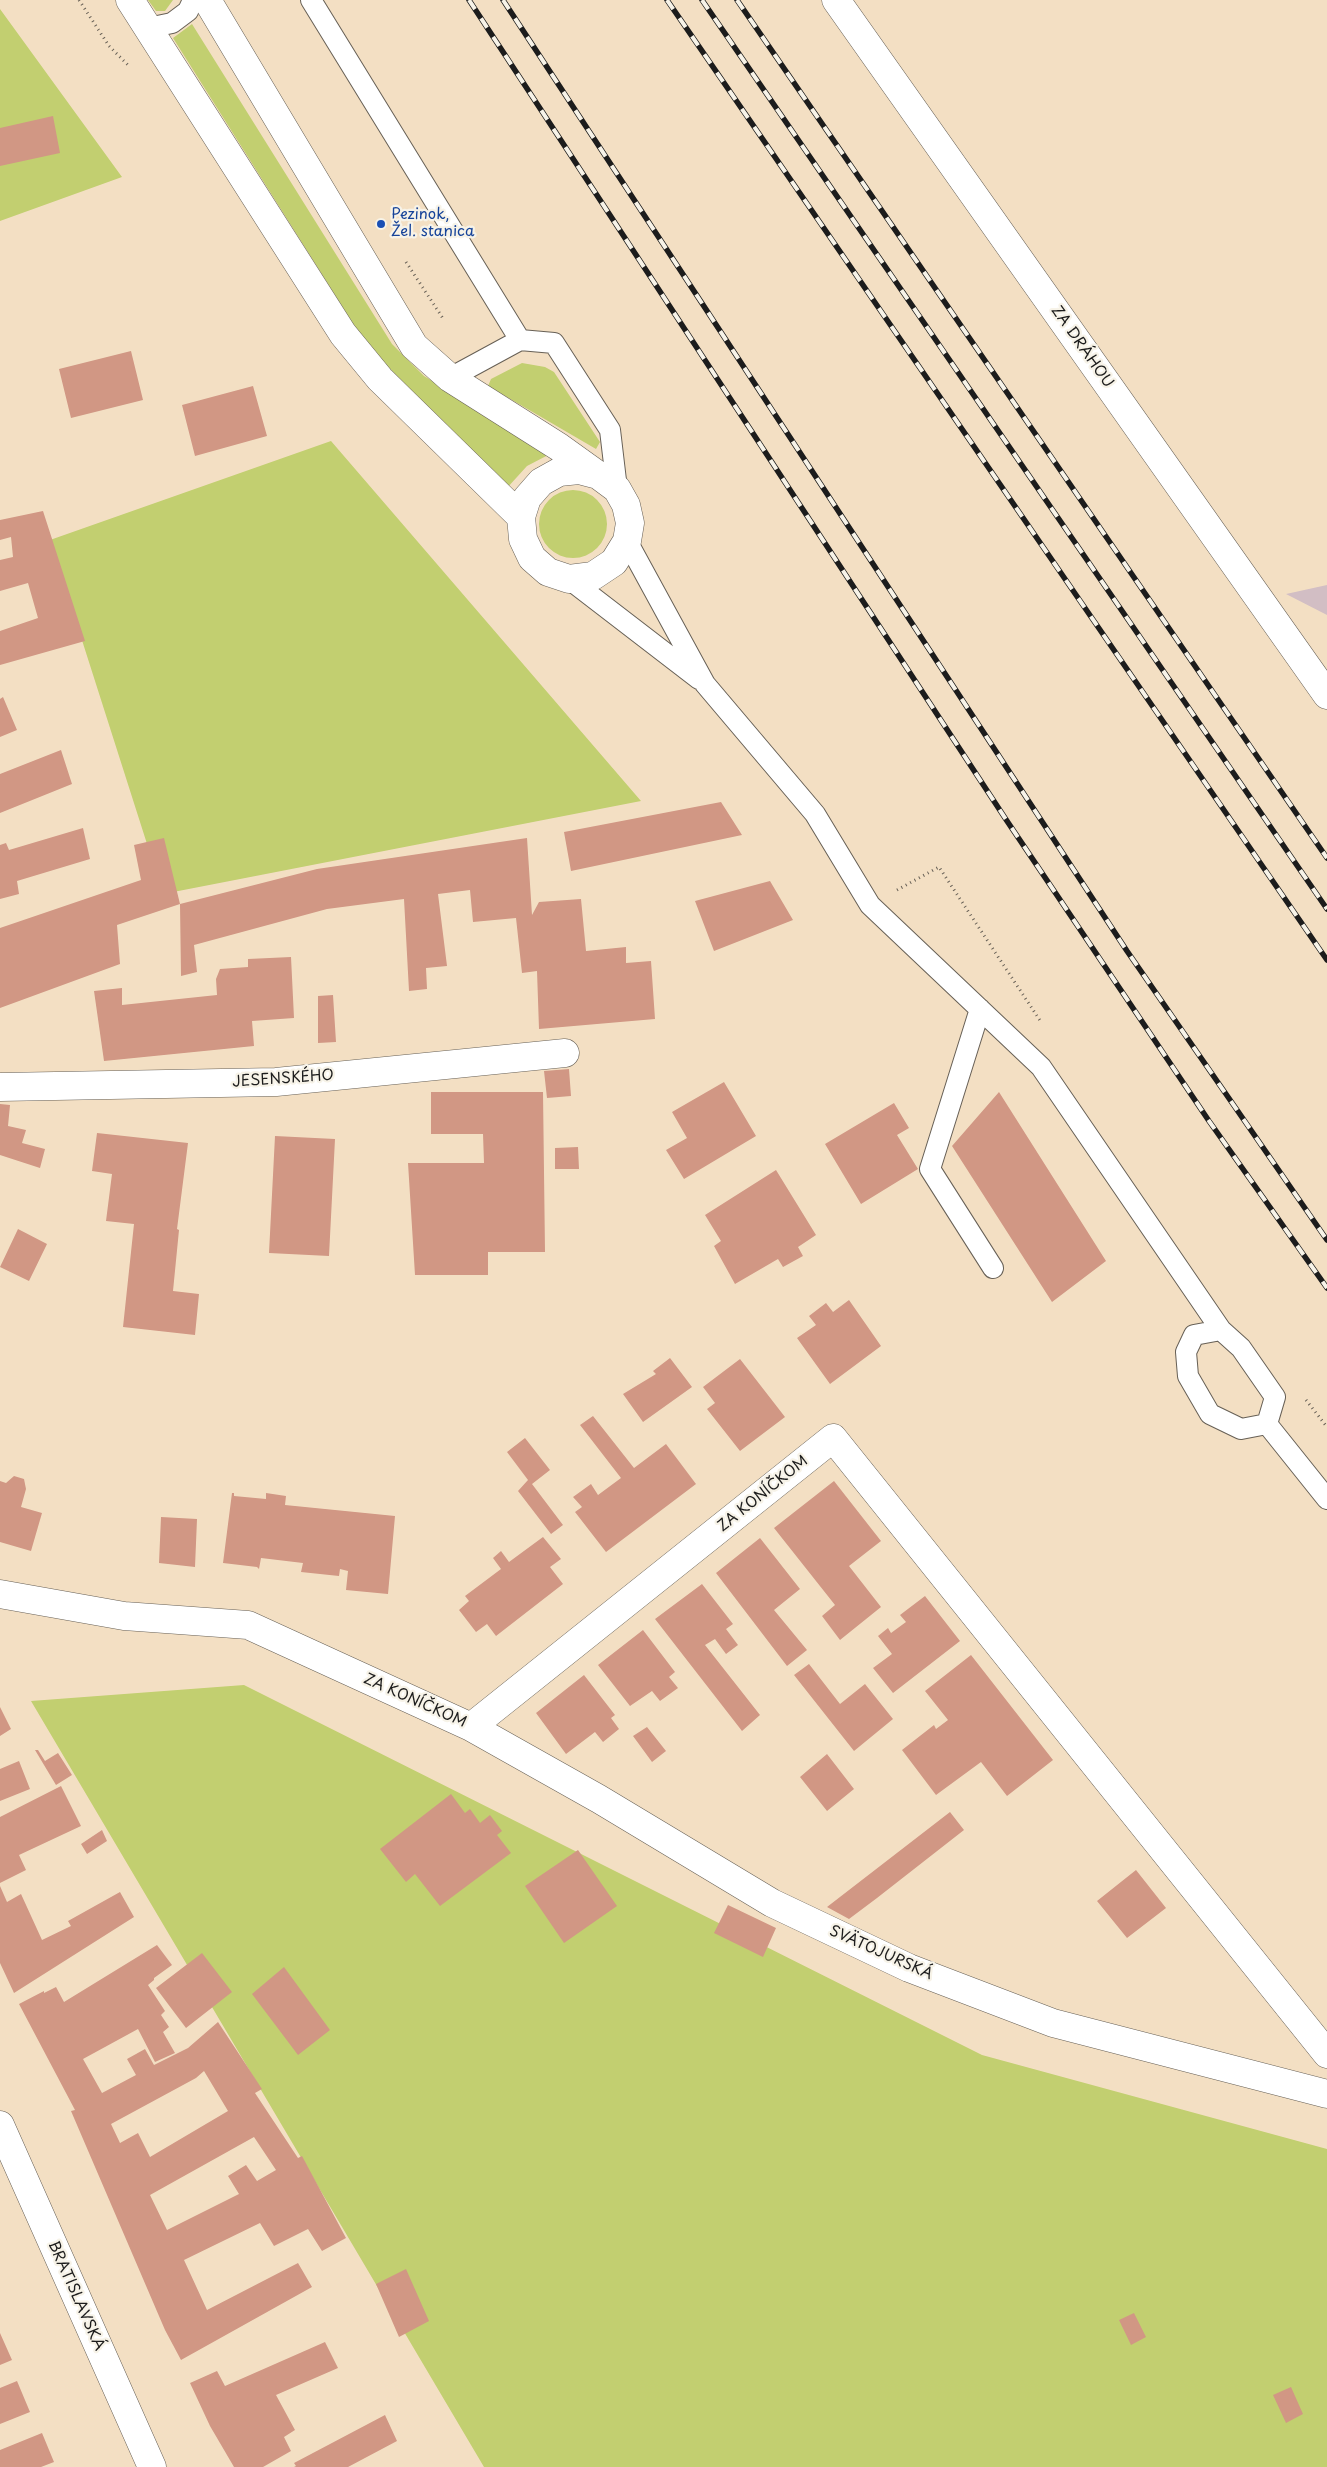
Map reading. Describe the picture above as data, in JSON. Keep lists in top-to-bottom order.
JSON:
{
  "streets": {
    "street": [
      "ZA DRÁHOU",
      "JESENSKÉHO",
      "ZA KONÍČKOM",
      "SVÄTOJURSKÁ",
      "BRATISLAVSKÁ"
    ]
  },
  "crossings": [
    ["ZA KONÍČKOM", "SVÄTOJURSKÁ"]
  ],
  "places": ["Pezinok, Žel. stanica"]
}
